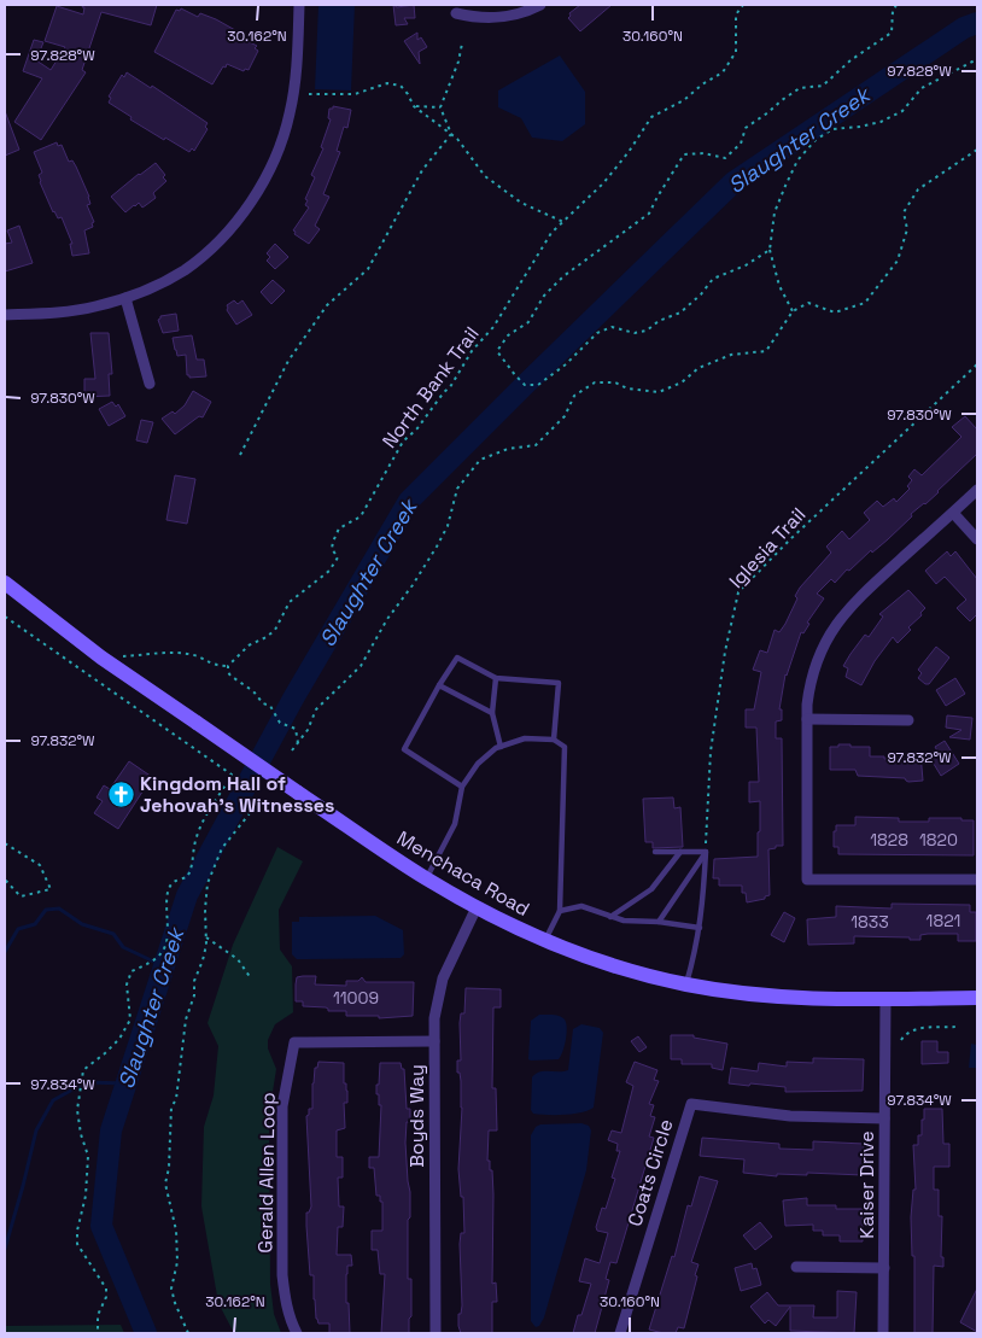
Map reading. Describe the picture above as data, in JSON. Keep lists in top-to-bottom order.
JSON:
{
  "streets": {
    "main road": ["Menchaca Road"],
    "street": [
      "Boyds Way",
      "Gerald Allen Loop",
      "Coats Circle",
      "Kaiser Drive"
    ],
    "path": ["North Bank Trail", "Iglesia Trail"]
  },
  "crossings": [
    ["Menchaca Road", "Boyds Way"],
    ["Menchaca Road", "Kaiser Drive"],
    ["Boyds Way", "Gerald Allen Loop"],
    ["Coats Circle", "Kaiser Drive"]
  ],
  "water": ["Slaughter Creek"],
  "places": {
    "church": ["Kingdom Hall of Jehovah's Witnesses"]
  },
  "house_numbers": [
    "1828",
    "1820",
    "1821",
    "1833",
    "11009"
  ],
  "coordinates": [
    "30.162°N",
    "30.160°N",
    "97.828°W",
    "97.830°W",
    "97.832°W",
    "97.834°W"
  ]
}
